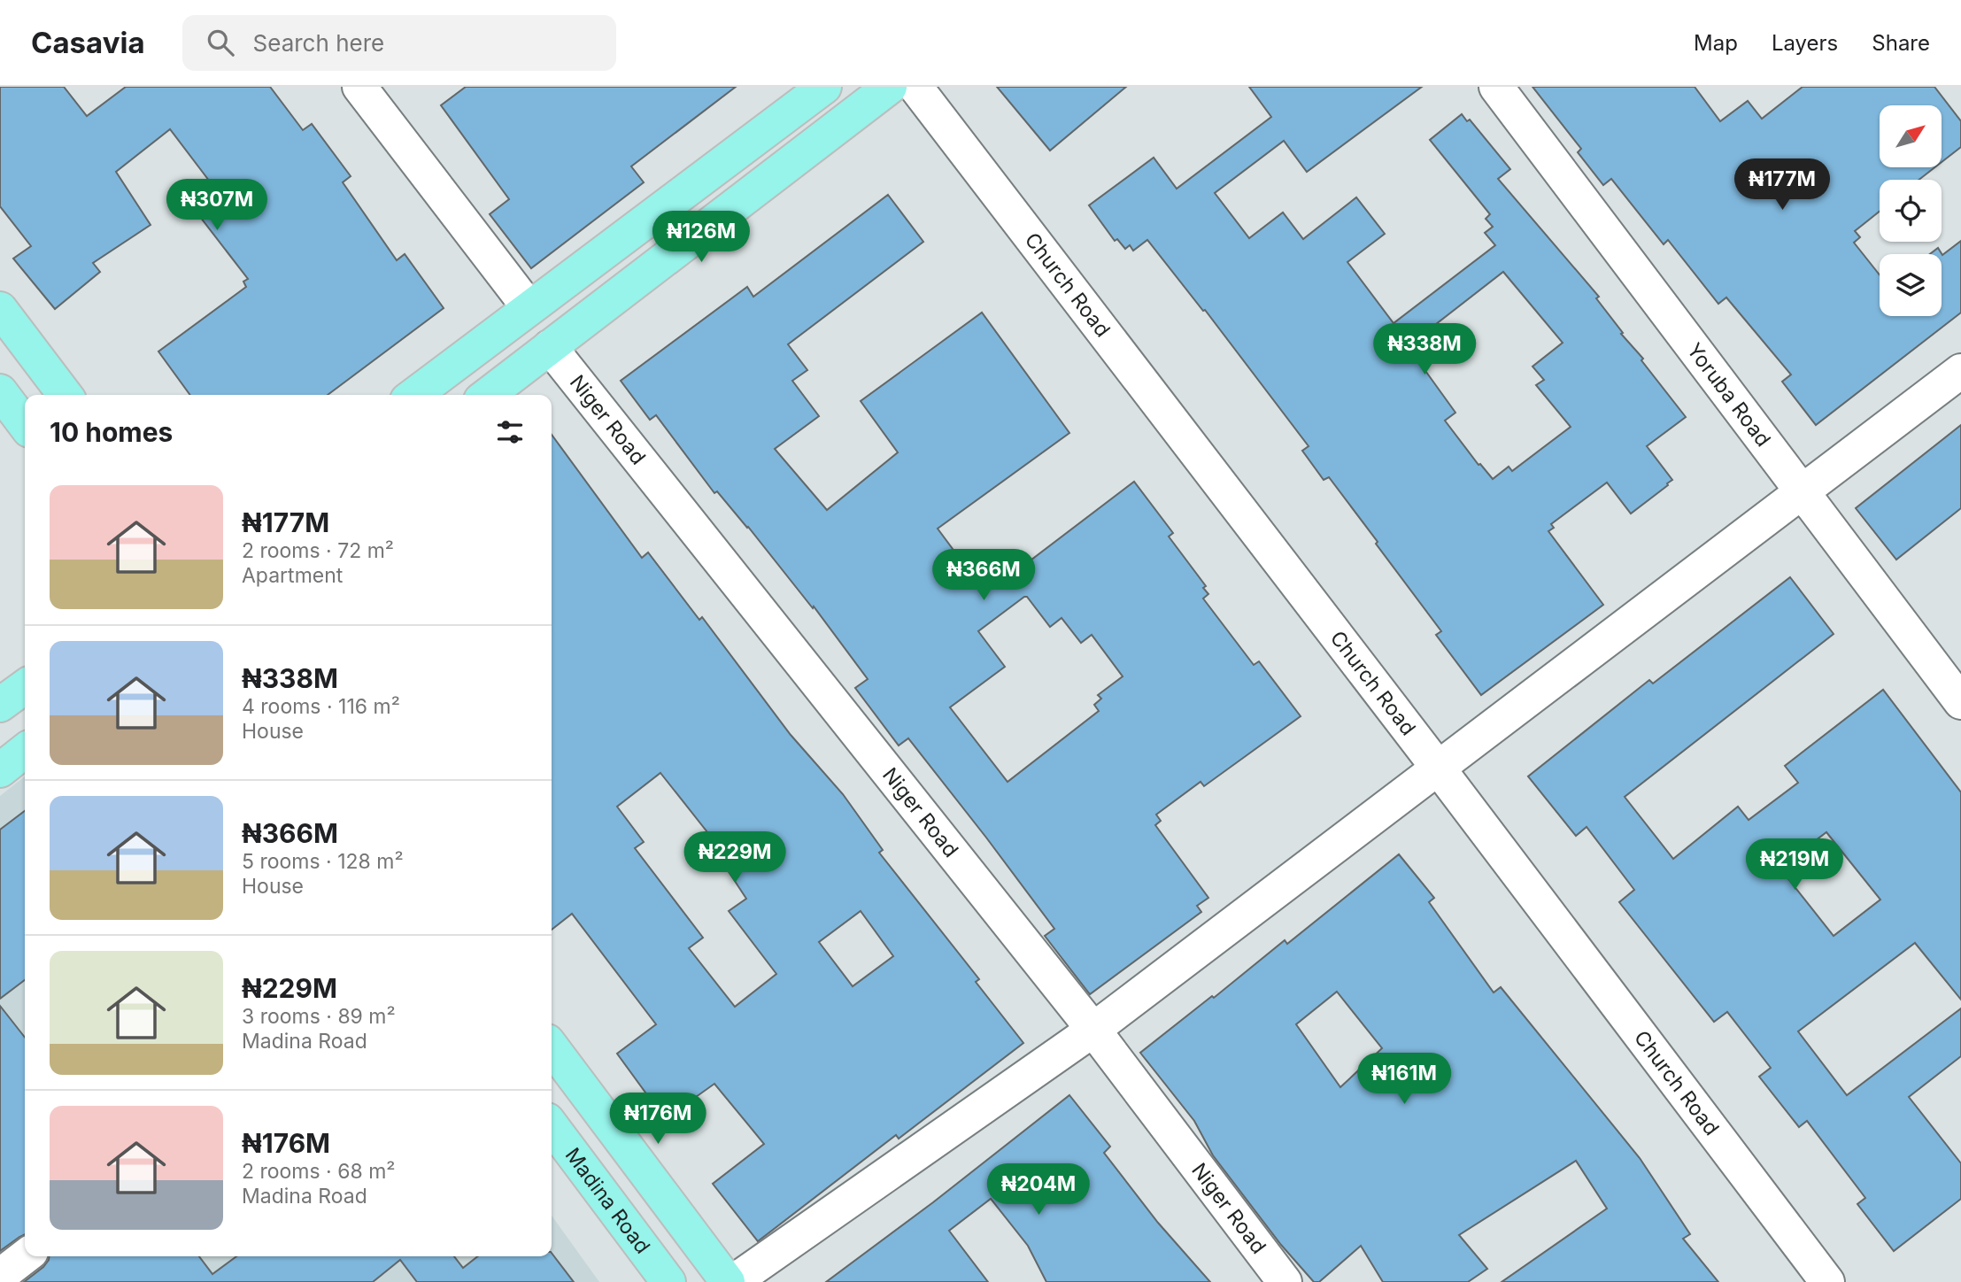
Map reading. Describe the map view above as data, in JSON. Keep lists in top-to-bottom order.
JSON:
{
  "streets": {
    "main road": ["Madina Road"],
    "lane": ["Church Road", "Yoruba Road", "Niger Road"]
  },
  "north": "top right",
  "page": {
    "header": "Casavia",
    "search": "Search here",
    "nav": ["Map", "Layers", "Share"],
    "price": [
      "₦177M",
      "₦307M",
      "₦126M",
      "₦338M",
      "₦366M",
      "₦229M",
      "₦219M",
      "₦161M",
      "₦176M",
      "₦204M"
    ],
    "heading": "10 homes",
    "list": [
      {
        "name": "₦177M",
        "note": "2 rooms · 72 m² · Apartment"
      },
      {
        "name": "₦338M",
        "note": "4 rooms · 116 m² · House"
      },
      {
        "name": "₦366M",
        "note": "5 rooms · 128 m² · House"
      },
      {
        "name": "₦229M",
        "note": "3 rooms · 89 m² · Madina Road"
      },
      {
        "name": "₦176M",
        "note": "2 rooms · 68 m² · Madina Road"
      }
    ]
  }
}
